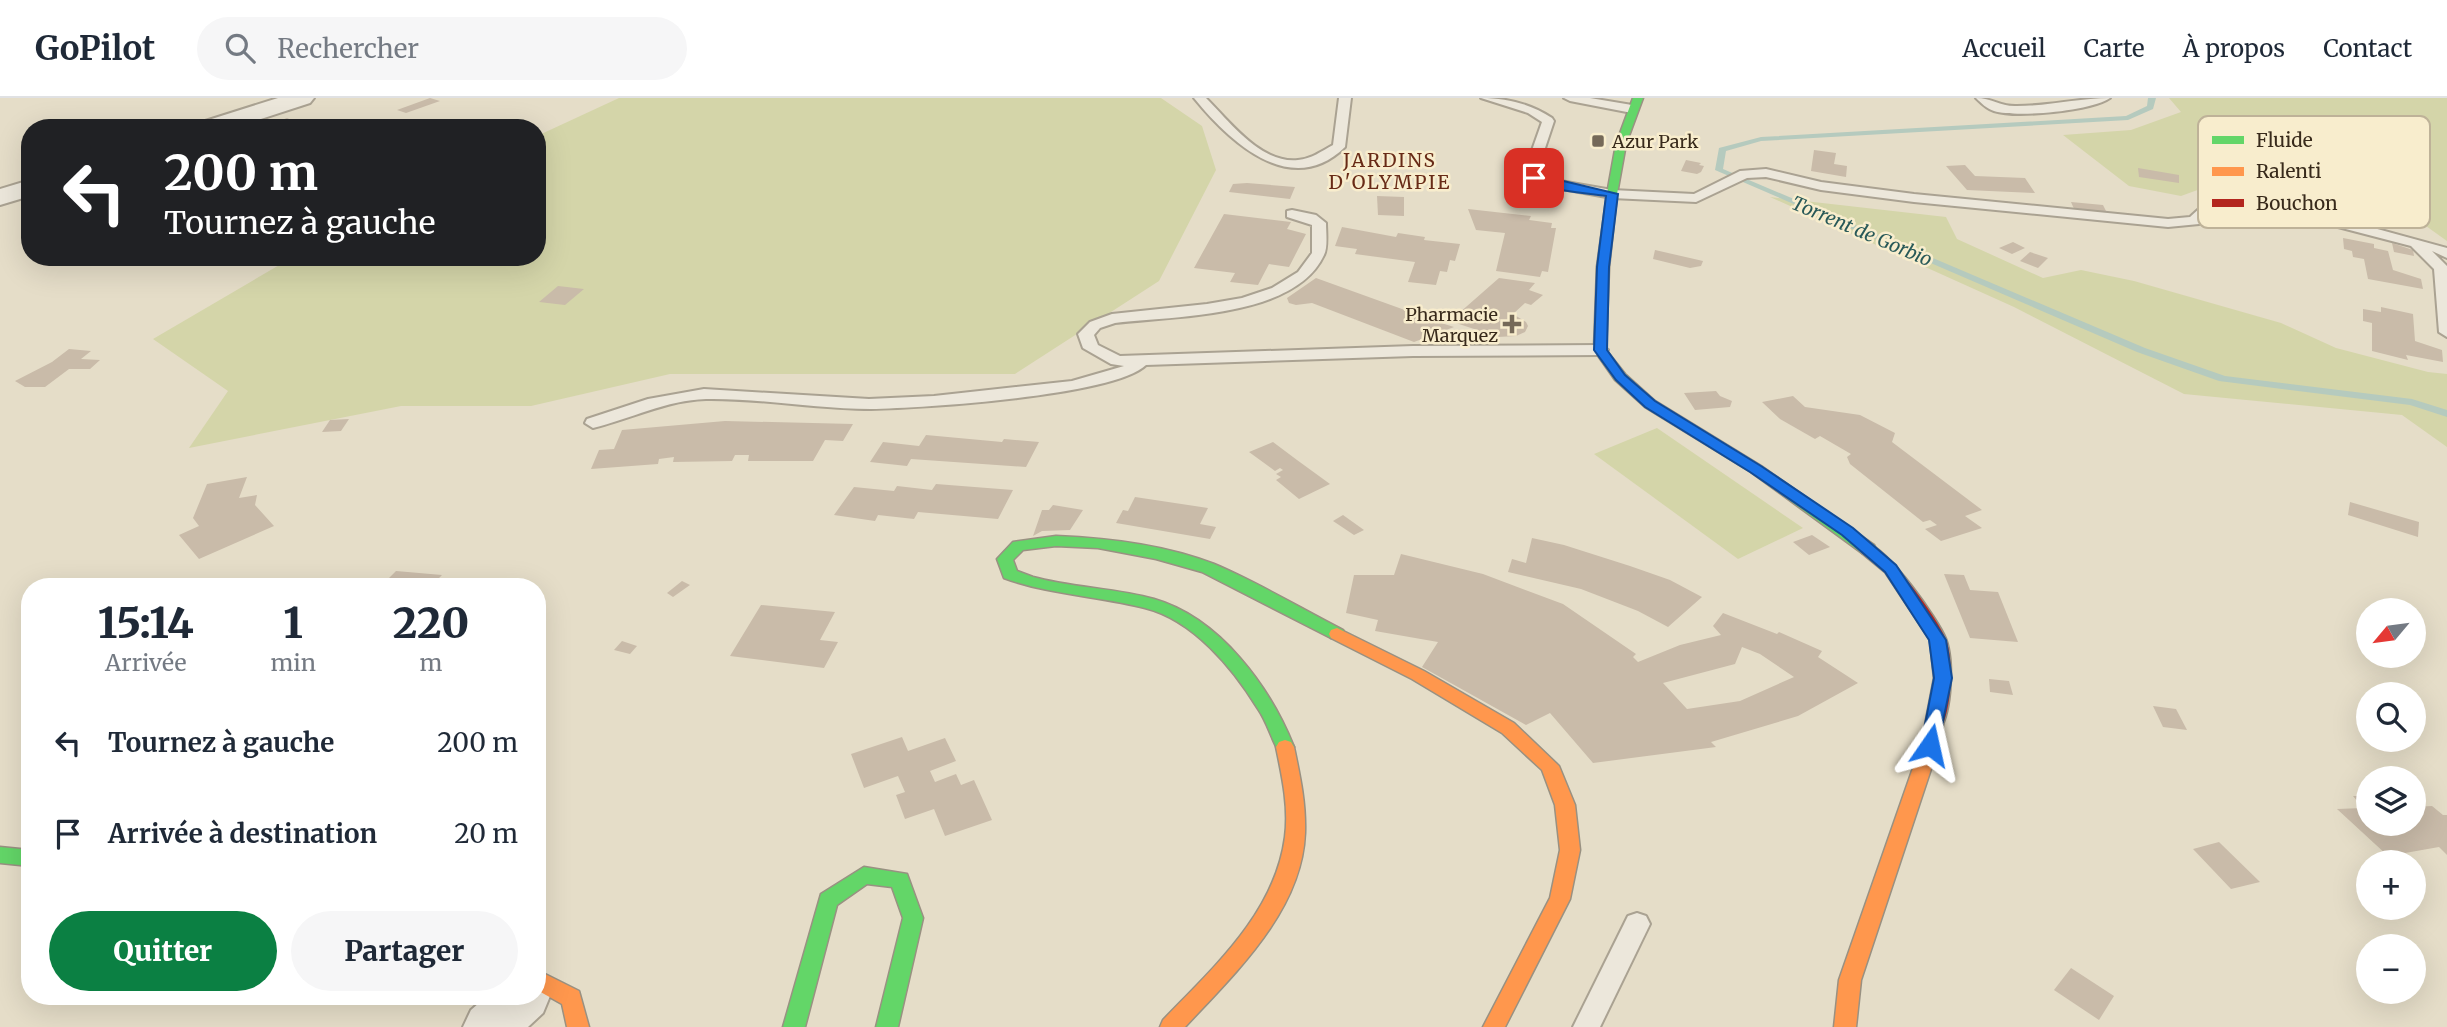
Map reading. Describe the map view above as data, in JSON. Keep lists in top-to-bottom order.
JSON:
{
  "districts": ["JARDINS D'OLYMPIE"],
  "water": ["Torrent de Gorbio"],
  "places": {
    "transit": ["Azur Park"],
    "health": ["Pharmacie Marquez"]
  },
  "legend": ["Fluide", "Ralenti", "Bouchon"],
  "north": "bottom left",
  "page": {
    "header": "GoPilot",
    "search": "Rechercher",
    "nav": [
      "Accueil",
      "Carte",
      "À propos",
      "Contact"
    ],
    "turn": ["200 m", "Tournez à gauche"],
    "eta": [
      "15:14",
      "Arrivée",
      "1",
      "min",
      "220",
      "m"
    ],
    "map_buttons": ["+", "−"],
    "list": [
      {
        "name": "Tournez à gauche",
        "value": "200 m"
      },
      {
        "name": "Arrivée à destination",
        "value": "20 m"
      }
    ],
    "buttons": ["Quitter", "Partager"]
  }
}
